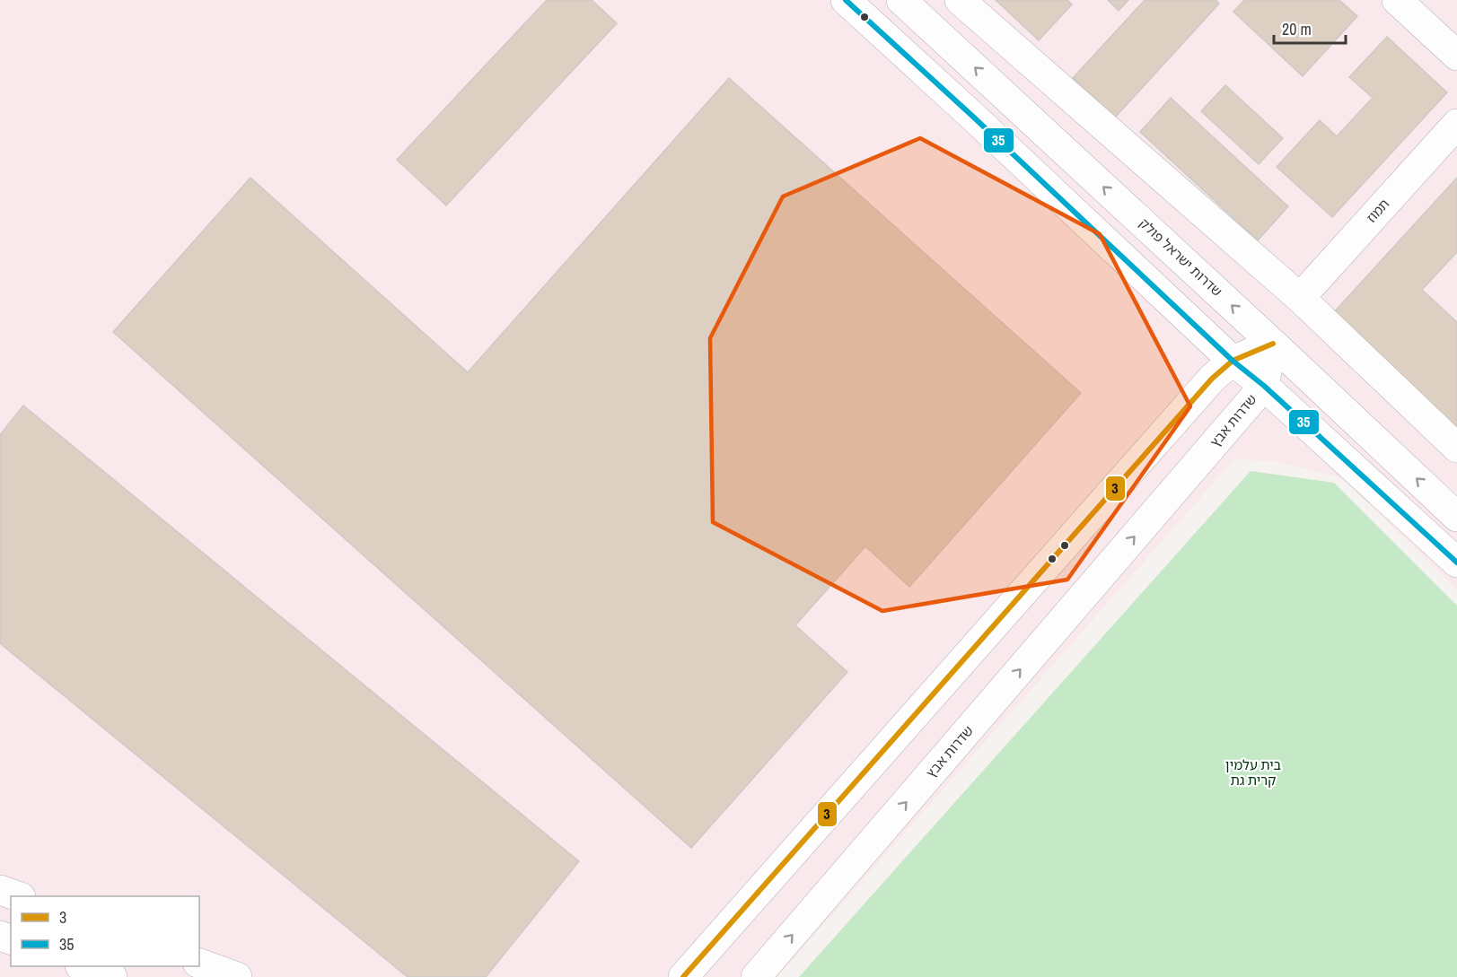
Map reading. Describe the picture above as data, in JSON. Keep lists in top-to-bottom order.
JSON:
{
  "streets": {
    "street": ["תמוז", "שדרות ישראל פולק", "שדרות אבץ"]
  },
  "crossings": [
    ["שדרות ישראל פולק", "שדרות אבץ"]
  ],
  "parks": ["בית עלמין קרית גת"],
  "lines": ["transit line 35", "transit line 3"],
  "legend": ["3", "35"],
  "scale_bar": "20 m"
}
